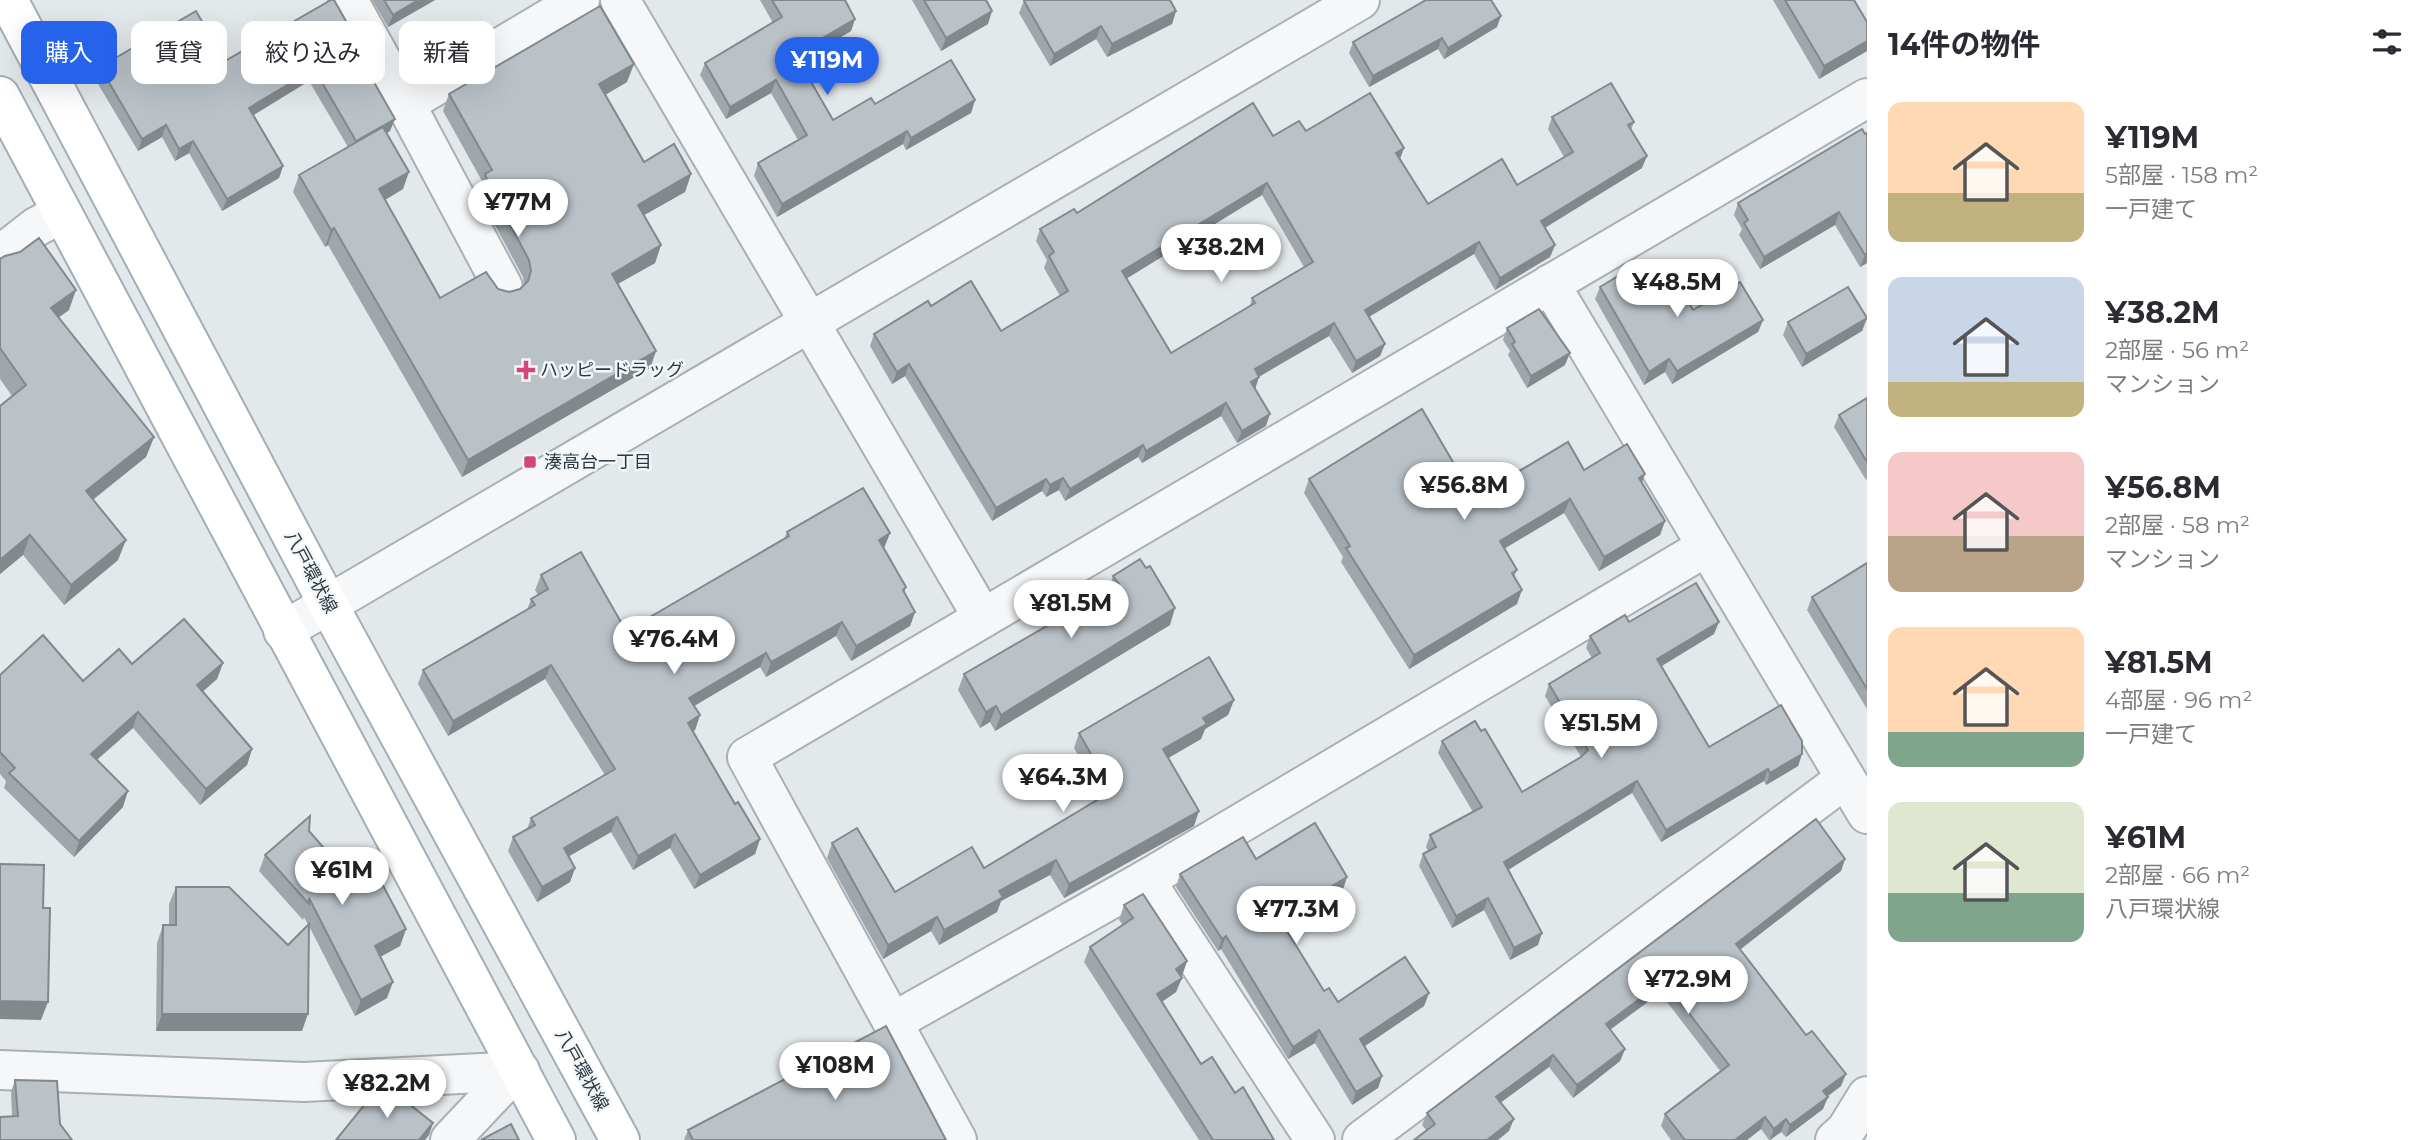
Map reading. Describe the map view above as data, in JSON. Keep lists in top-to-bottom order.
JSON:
{
  "streets": {
    "main road": ["八戸環状線"]
  },
  "places": {
    "health": ["ハッピードラッグ"],
    "transit": ["湊高台一丁目"]
  },
  "page": {
    "heading": "14件の物件",
    "chip": [
      "購入",
      "賃貸",
      "絞り込み",
      "新着"
    ],
    "price": [
      "¥119M",
      "¥77M",
      "¥38.2M",
      "¥48.5M",
      "¥56.8M",
      "¥81.5M",
      "¥76.4M",
      "¥51.5M",
      "¥64.3M",
      "¥61M",
      "¥77.3M",
      "¥72.9M",
      "¥108M",
      "¥82.2M"
    ],
    "list": [
      {
        "name": "¥119M",
        "note": "5部屋 · 158 m² · 一戸建て"
      },
      {
        "name": "¥38.2M",
        "note": "2部屋 · 56 m² · マンション"
      },
      {
        "name": "¥56.8M",
        "note": "2部屋 · 58 m² · マンション"
      },
      {
        "name": "¥81.5M",
        "note": "4部屋 · 96 m² · 一戸建て"
      },
      {
        "name": "¥61M",
        "note": "2部屋 · 66 m² · 八戸環状線"
      }
    ]
  }
}
